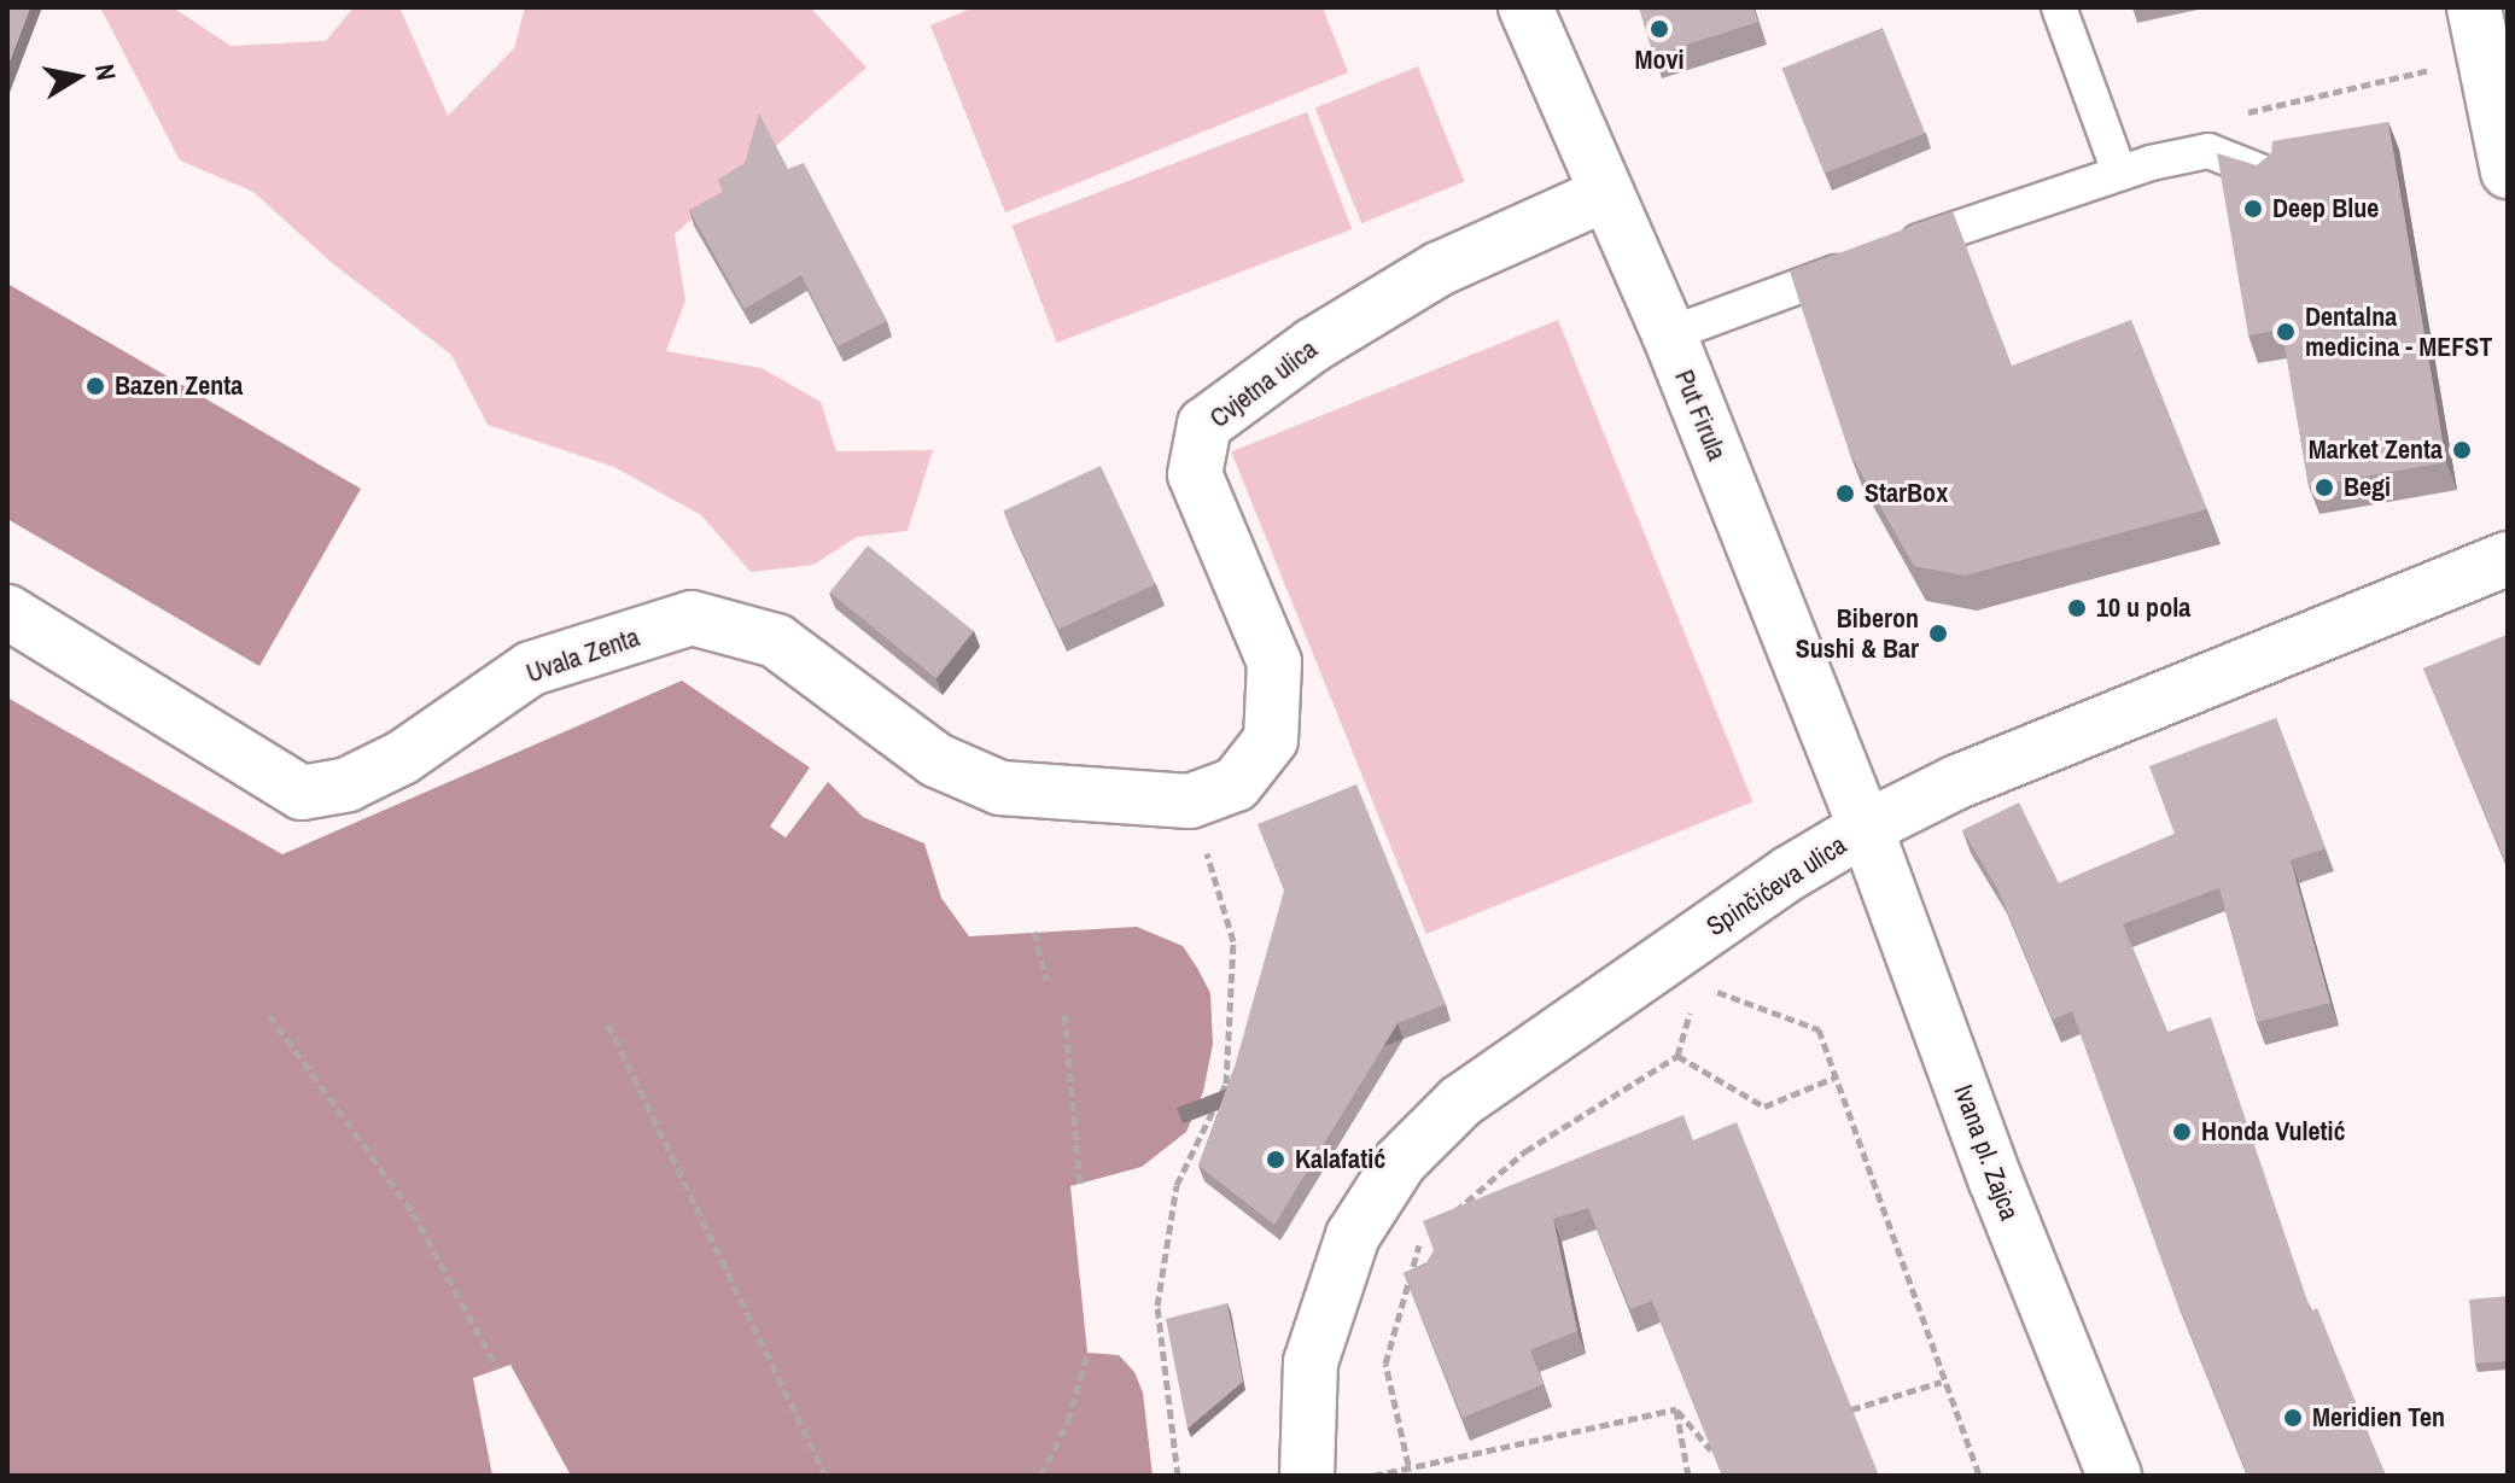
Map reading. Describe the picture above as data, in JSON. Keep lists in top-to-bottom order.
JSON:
{
  "streets": {
    "street": [
      "Cvjetna ulica",
      "Put Firula",
      "Uvala Zenta",
      "Spinčićeva ulica",
      "Ivana pl. Zajca"
    ]
  },
  "crossings": [
    ["Cvjetna ulica", "Put Firula"],
    ["Cvjetna ulica", "Uvala Zenta"],
    ["Put Firula", "Spinčićeva ulica"],
    ["Put Firula", "Ivana pl. Zajca"],
    ["Spinčićeva ulica", "Ivana pl. Zajca"]
  ],
  "places": [
    "Movi",
    "Deep Blue",
    "Dentalna medicina - MEFST",
    "Bazen Zenta",
    "Market Zenta",
    "Begi",
    "StarBox",
    "10 u pola",
    "Biberon Sushi & Bar",
    "Honda Vuletić",
    "Kalafatić",
    "Meridien Ten"
  ],
  "north": "right"
}
